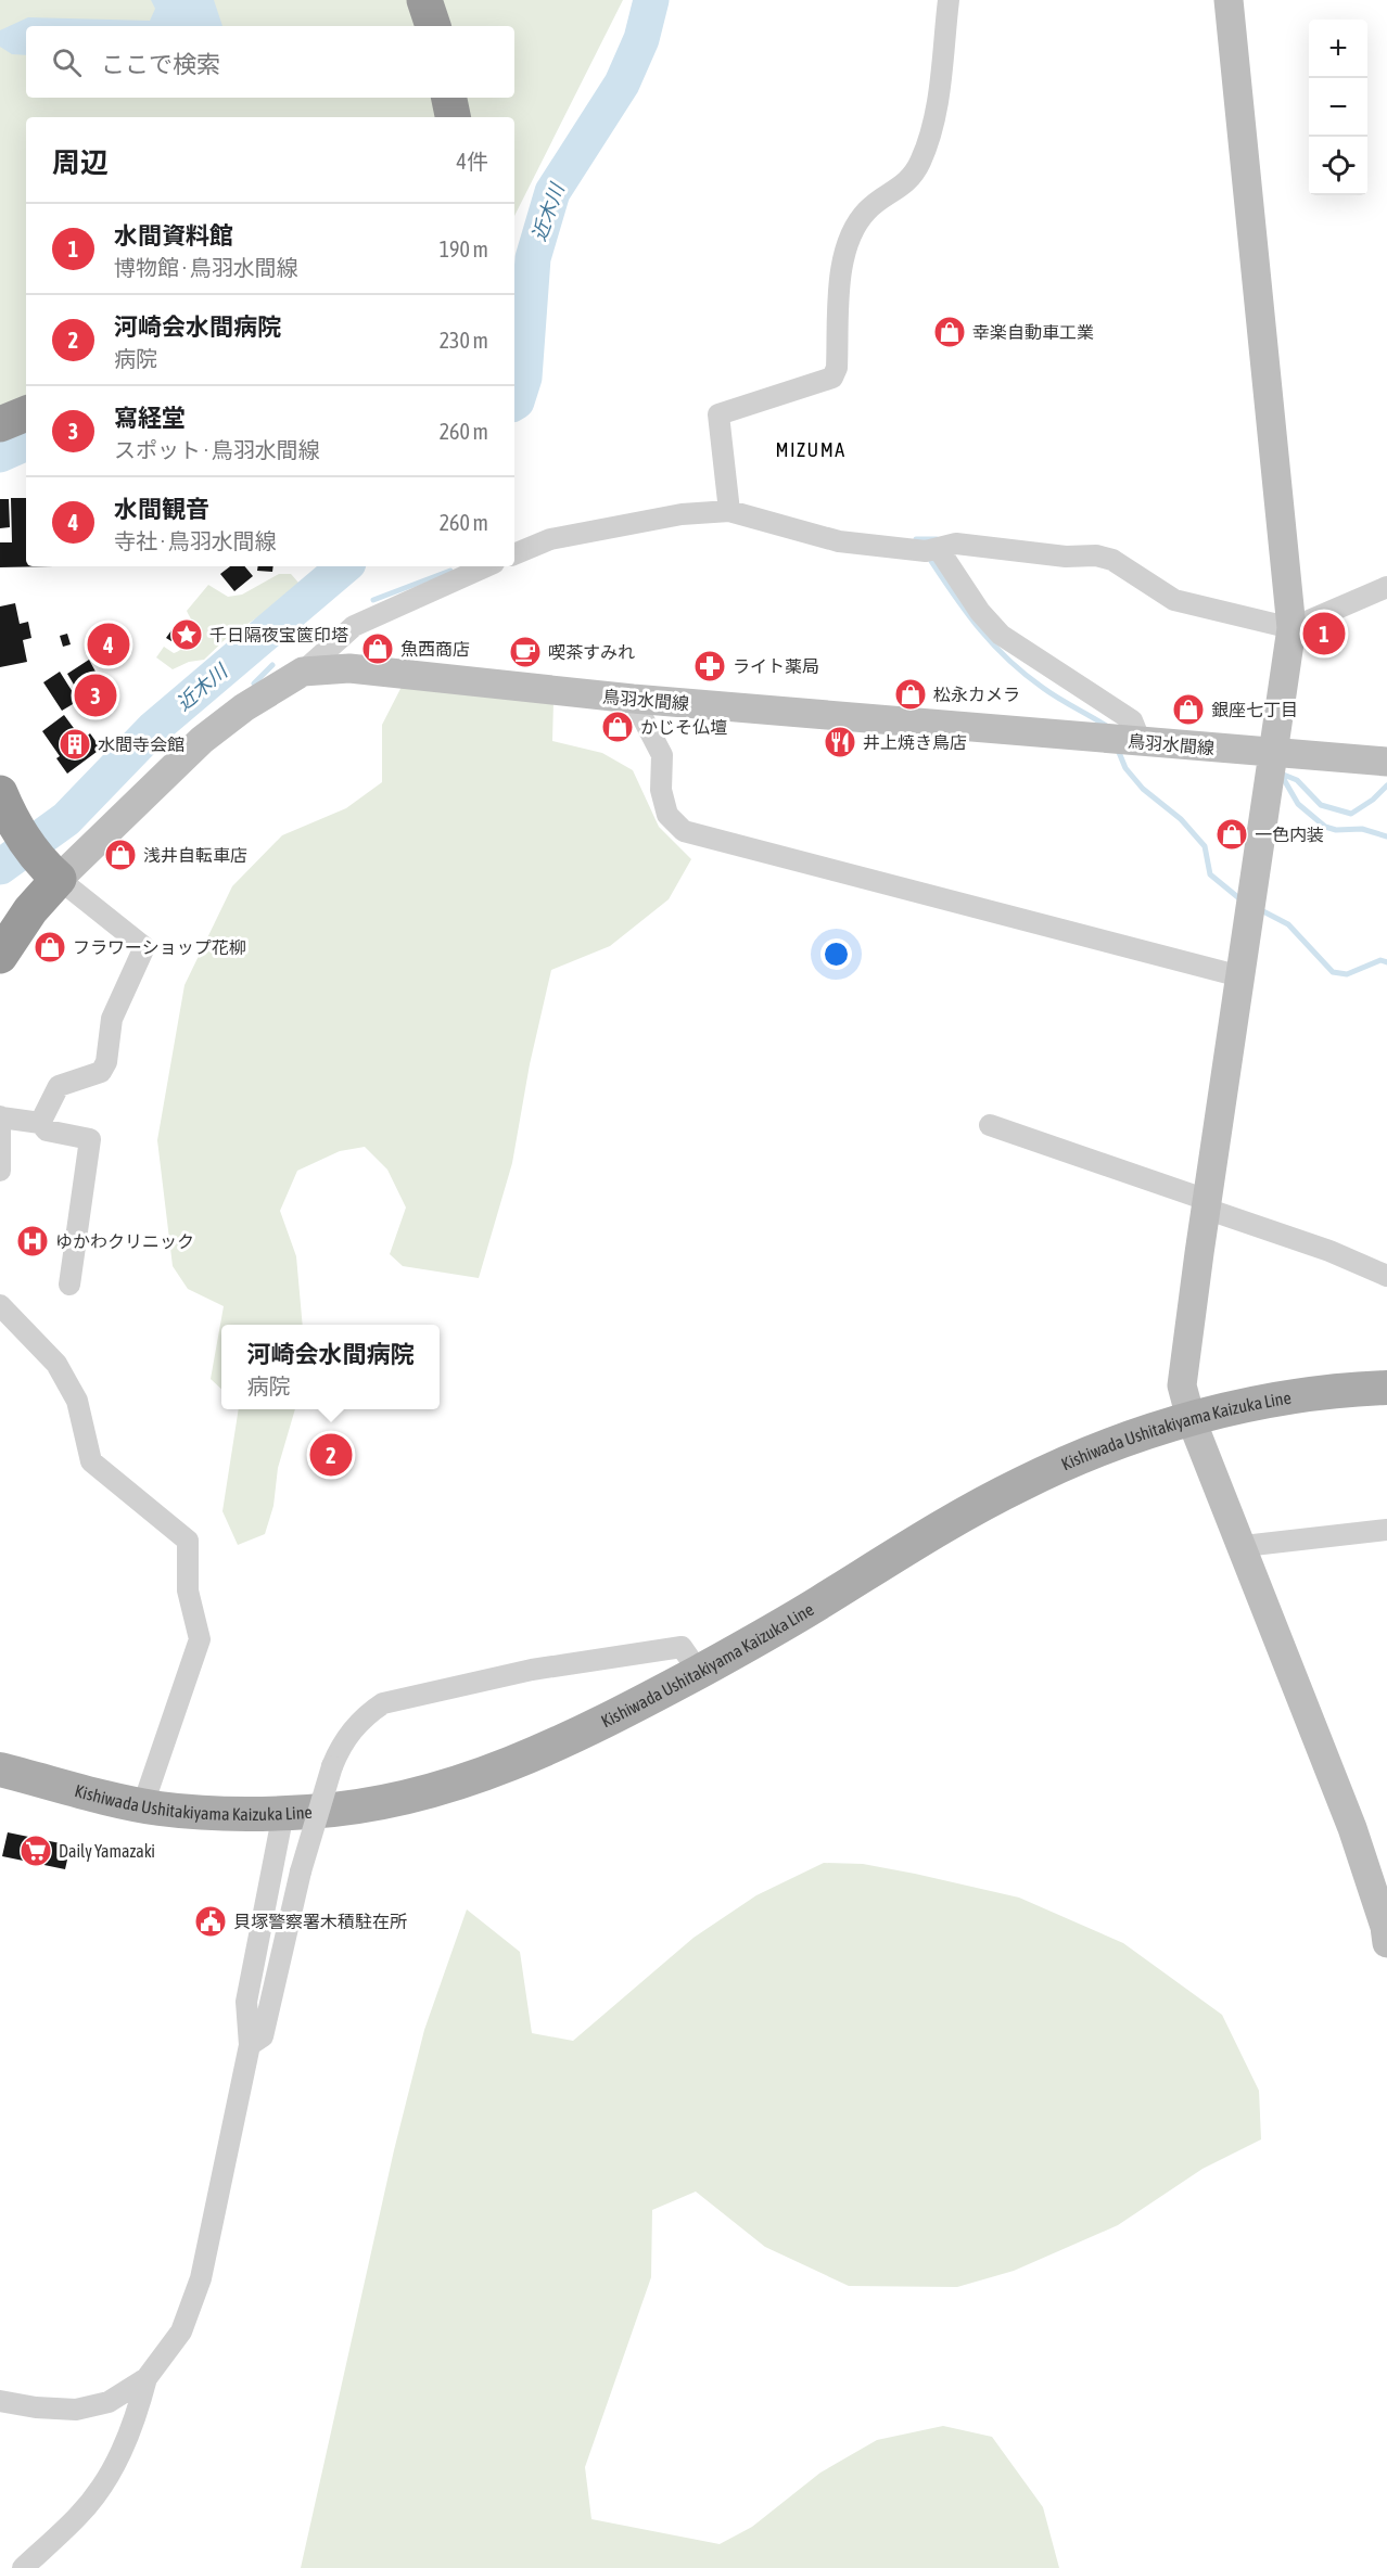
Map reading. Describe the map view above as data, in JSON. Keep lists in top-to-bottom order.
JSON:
{
  "streets": {
    "main road": ["Kishiwada Ushitakiyama Kaizuka Line"],
    "street": ["鳥羽水間線"]
  },
  "districts": ["MIZUMA"],
  "water": ["近木川"],
  "places": {
    "shop": [
      "幸楽自動車工業",
      "魚西商店",
      "松永カメラ",
      "銀座七丁目",
      "かじそ仏壇",
      "一色内装",
      "浅井自転車店",
      "フラワーショップ花柳"
    ],
    "place": ["千日隔夜宝篋印塔"],
    "cafe": ["喫茶すみれ"],
    "pharmacy": ["ライト薬局"],
    "restaurant": ["井上焼き鳥店"],
    "building": ["水間寺会館"],
    "hospital": ["ゆかわクリニック"],
    "supermarket": ["Daily Yamazaki"],
    "public building": ["貝塚警察署木積駐在所"]
  },
  "page": {
    "map_buttons": ["+", "−"],
    "search": "ここで検索",
    "heading": ["周辺", "4件"],
    "list": [
      {
        "mark": "1",
        "name": "水間資料館",
        "note": "博物館 · 鳥羽水間線",
        "value": "190 m"
      },
      {
        "mark": "2",
        "name": "河崎会水間病院",
        "note": "病院",
        "value": "230 m"
      },
      {
        "mark": "3",
        "name": "寫経堂",
        "note": "スポット · 鳥羽水間線",
        "value": "260 m"
      },
      {
        "mark": "4",
        "name": "水間観音",
        "note": "寺社 · 鳥羽水間線",
        "value": "260 m"
      }
    ],
    "pins": [
      "1",
      "4",
      "3",
      "2"
    ],
    "popup": ["河崎会水間病院", "病院"]
  }
}
